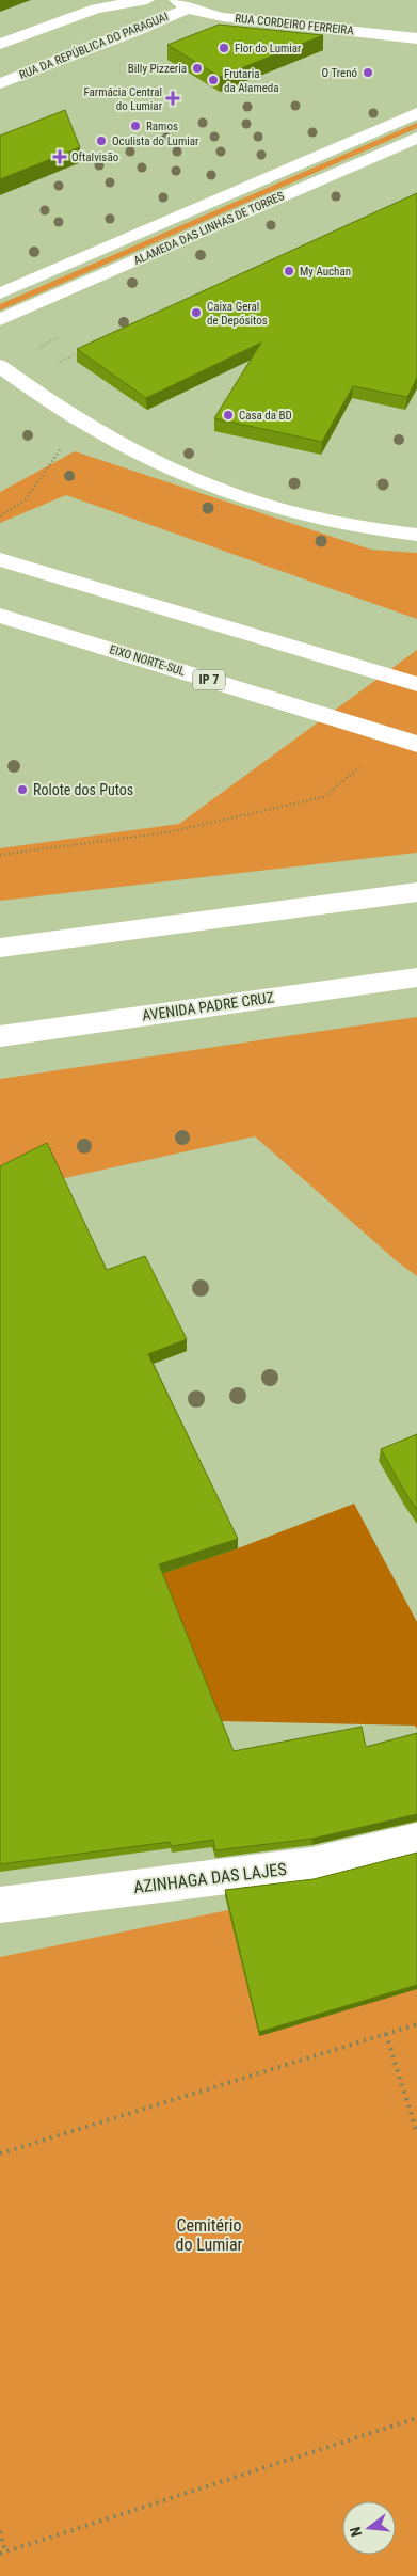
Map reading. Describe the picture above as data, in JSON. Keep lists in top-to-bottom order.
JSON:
{
  "streets": {
    "main road": [
      "RUA CORDEIRO FERREIRA",
      "RUA DA REPÚBLICA DO PARAGUAI",
      "ALAMEDA DAS LINHAS DE TORRES",
      "EIXO NORTE-SUL",
      "IP 7",
      "AVENIDA PADRE CRUZ",
      "AZINHAGA DAS LAJES"
    ]
  },
  "crossings": [
    ["RUA CORDEIRO FERREIRA", "RUA DA REPÚBLICA DO PARAGUAI"]
  ],
  "parks": ["Cemitério do Lumiar"],
  "places": {
    "other": [
      "Flor do Lumiar",
      "Billy Pizzeria",
      "O Trenó",
      "Frutaria da Alameda",
      "Ramos",
      "Oculista do Lumiar",
      "My Auchan",
      "Caixa Geral de Depósitos",
      "Casa da BD",
      "Rolote dos Putos"
    ],
    "health": ["Farmácia Central do Lumiar", "Oftalvisão"]
  },
  "north": "left"
}
